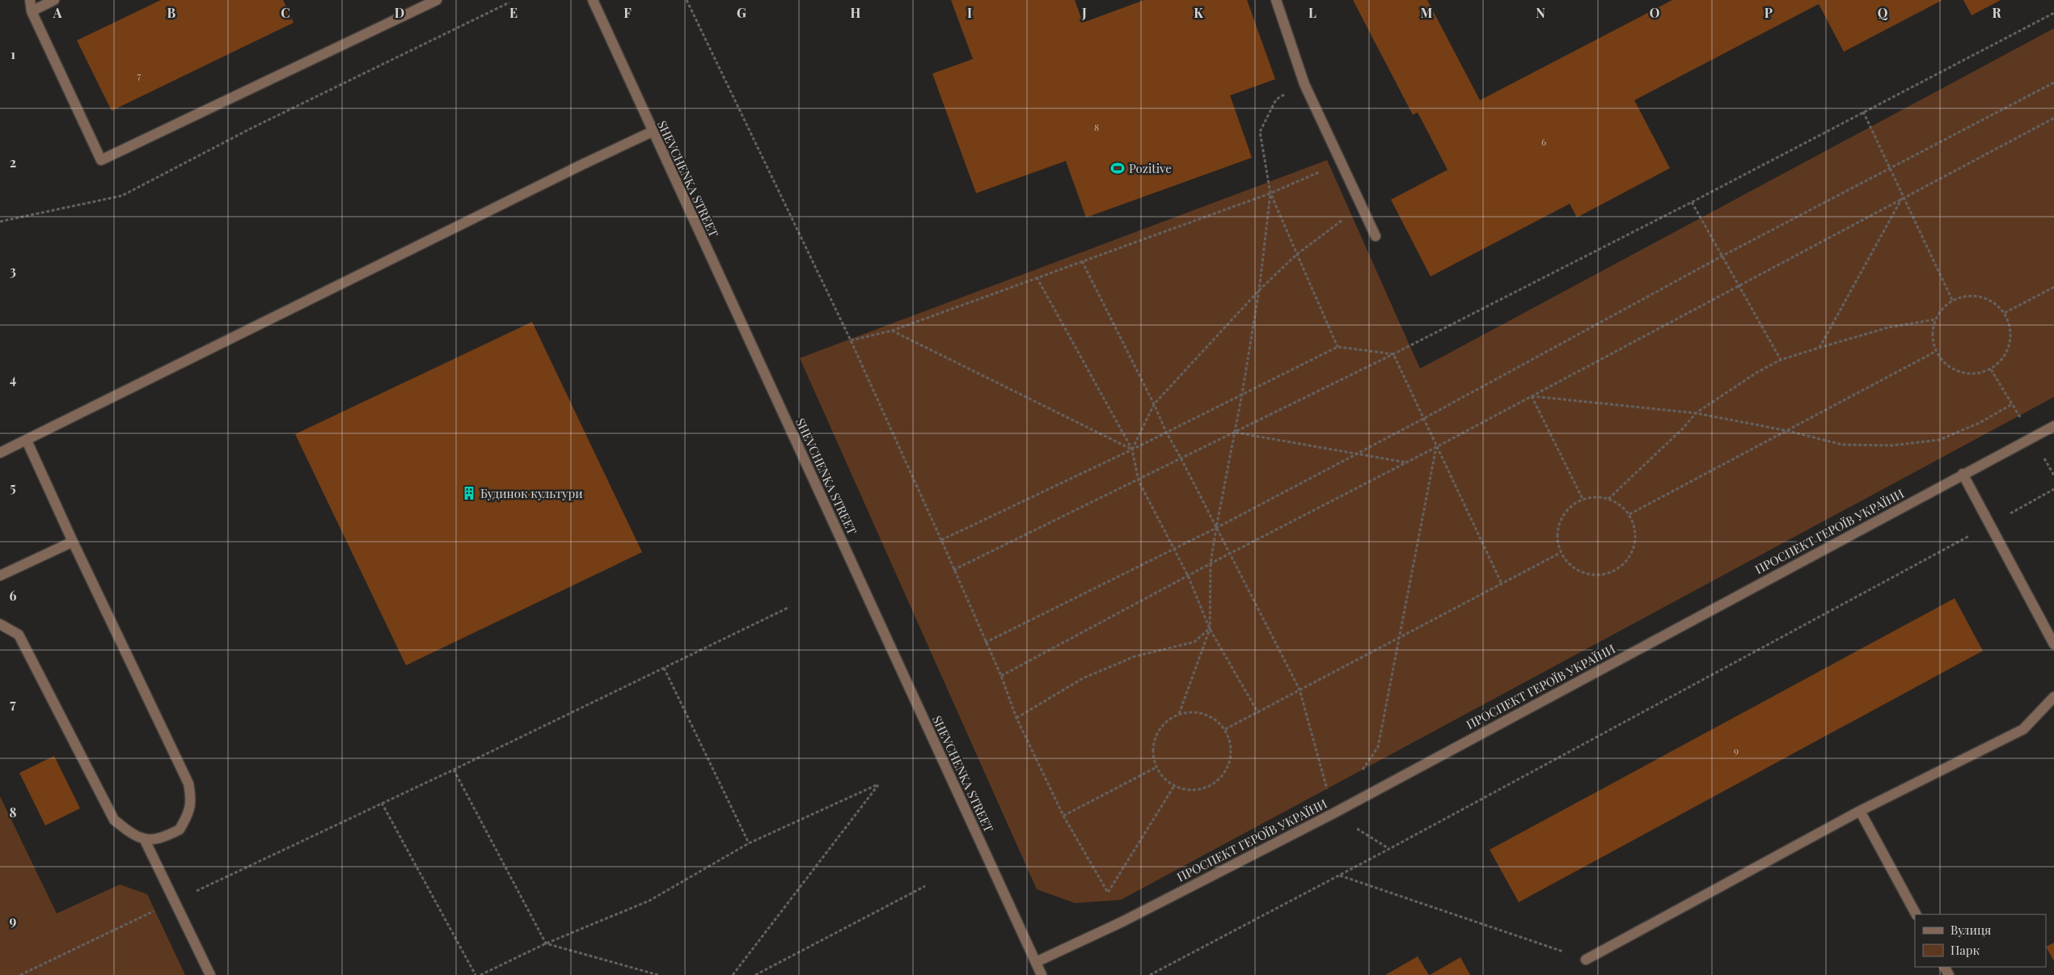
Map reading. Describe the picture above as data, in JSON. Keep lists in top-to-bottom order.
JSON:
{
  "streets": {
    "street": ["SHEVCHENKA STREET", "ПРОСПЕКТ ГЕРОЇВ УКРАЇНИ"]
  },
  "crossings": [
    ["SHEVCHENKA STREET", "ПРОСПЕКТ ГЕРОЇВ УКРАЇНИ"]
  ],
  "places": {
    "sports": ["Pozitive"],
    "building": ["Будинок культури"]
  },
  "house_numbers": [
    "7",
    "8",
    "6",
    "9"
  ],
  "legend": ["Вулиця", "Парк"],
  "grid": {
    "columns": [
      "A",
      "B",
      "C",
      "D",
      "E",
      "F",
      "G",
      "H",
      "I",
      "J",
      "K",
      "L",
      "M",
      "N",
      "O",
      "P",
      "Q",
      "R"
    ],
    "rows": [
      "1",
      "2",
      "3",
      "4",
      "5",
      "6",
      "7",
      "8",
      "9"
    ]
  }
}
